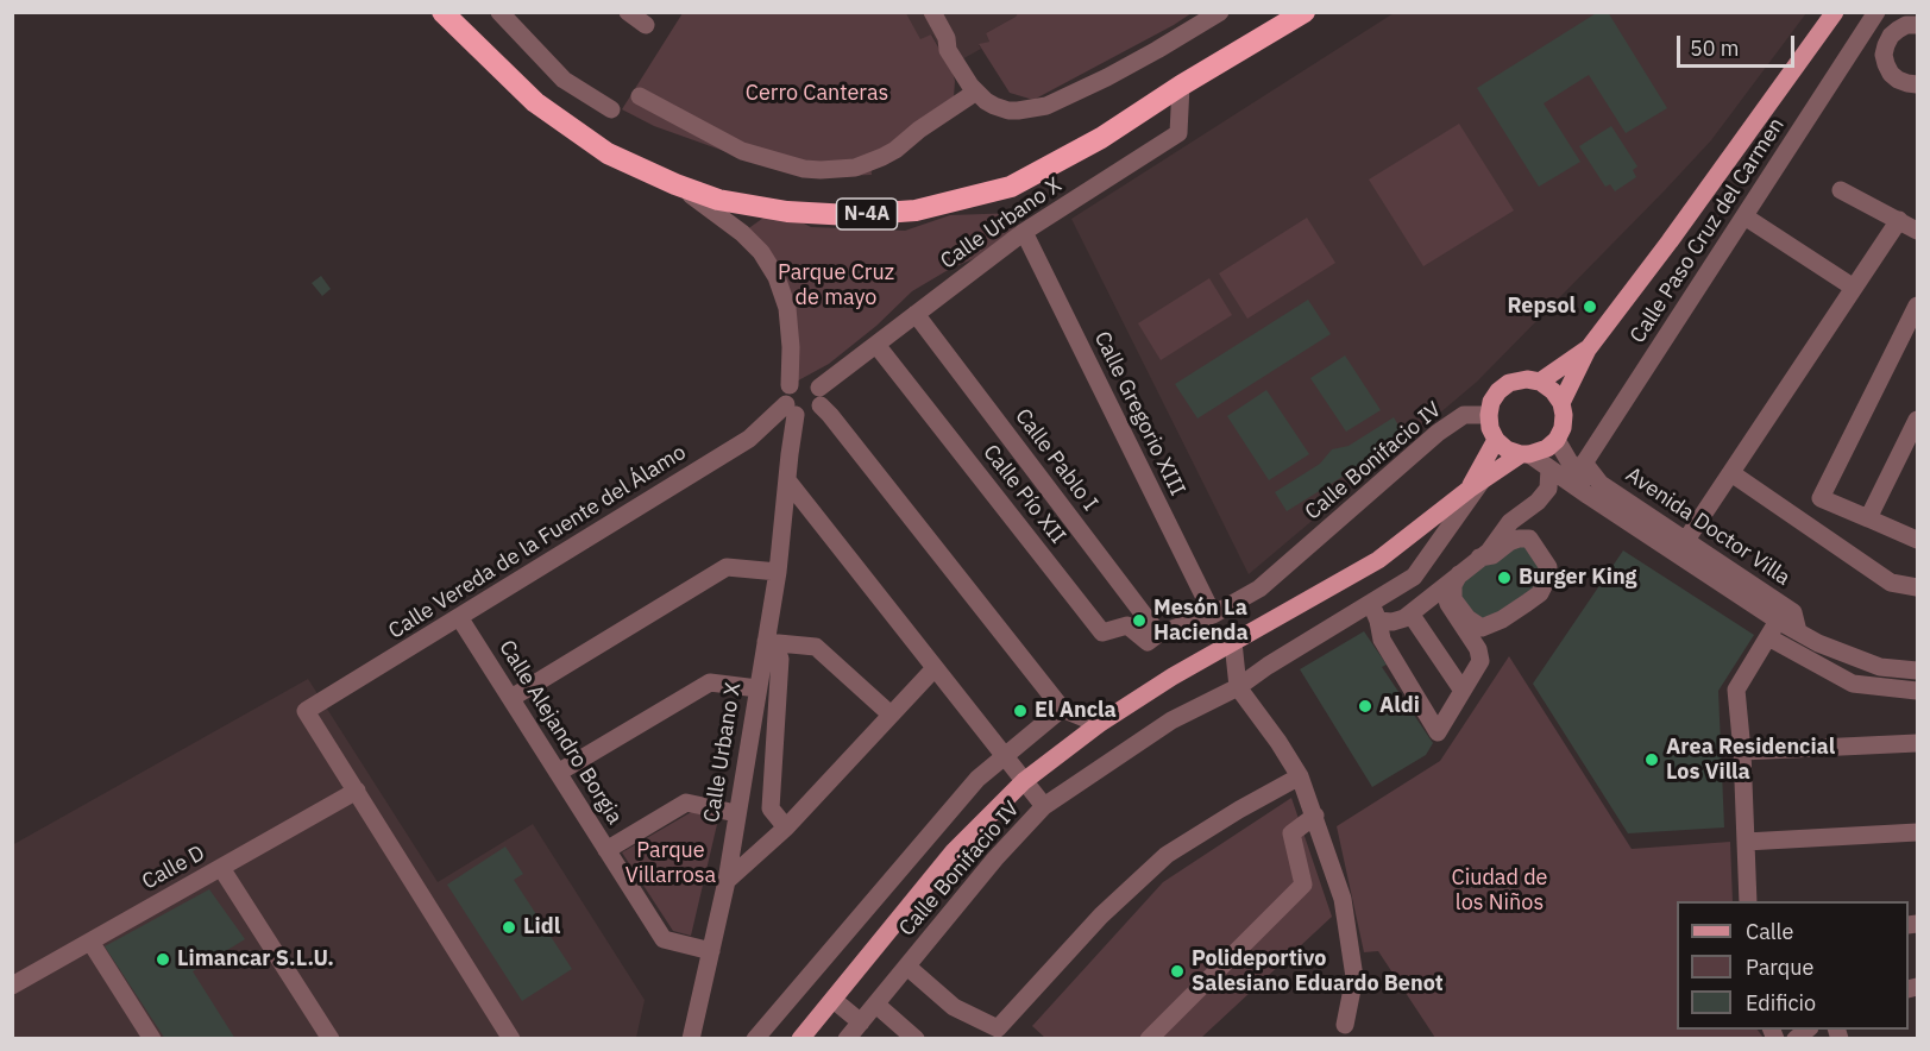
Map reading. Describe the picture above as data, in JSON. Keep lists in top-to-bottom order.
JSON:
{
  "streets": {
    "highway": ["N-4A"],
    "street": [
      "Calle Urbano X",
      "Calle Paso Cruz del Carmen",
      "Calle Gregorio XIII",
      "Calle Pablo I",
      "Calle Bonifacio IV",
      "Calle Pío XII",
      "Avenida Doctor Villa",
      "Calle Vereda de la Fuente del Álamo",
      "Calle Alejandro Borgia",
      "Calle D"
    ]
  },
  "crossings": [
    ["N-4A", "Calle Urbano X"],
    ["Calle Urbano X", "Calle Gregorio XIII"],
    ["Calle Urbano X", "Calle Pablo I"],
    ["Calle Urbano X", "Calle Pío XII"],
    ["Calle Urbano X", "Calle Vereda de la Fuente del Álamo"],
    ["Calle Urbano X", "Calle Alejandro Borgia"],
    ["Calle Paso Cruz del Carmen", "Avenida Doctor Villa"],
    ["Calle Gregorio XIII", "Calle Bonifacio IV"],
    ["Calle Pablo I", "Calle Bonifacio IV"],
    ["Calle Pablo I", "Calle Pío XII"],
    ["Calle Bonifacio IV", "Calle Pío XII"],
    ["Calle Bonifacio IV", "Avenida Doctor Villa"],
    ["Calle Vereda de la Fuente del Álamo", "Calle Alejandro Borgia"],
    ["Calle Vereda de la Fuente del Álamo", "Calle D"]
  ],
  "parks": [
    "Cerro Canteras",
    "Parque Cruz de mayo",
    "Parque Villarrosa",
    "Ciudad de los Niños"
  ],
  "places": [
    "Repsol",
    "Burger King",
    "Mesón La Hacienda",
    "Aldi",
    "El Ancla",
    "Area Residencial Los Villa",
    "Lidl",
    "Limancar S.L.U.",
    "Polideportivo Salesiano Eduardo Benot"
  ],
  "legend": ["Calle", "Parque", "Edificio"],
  "scale_bar": "50 m"
}
